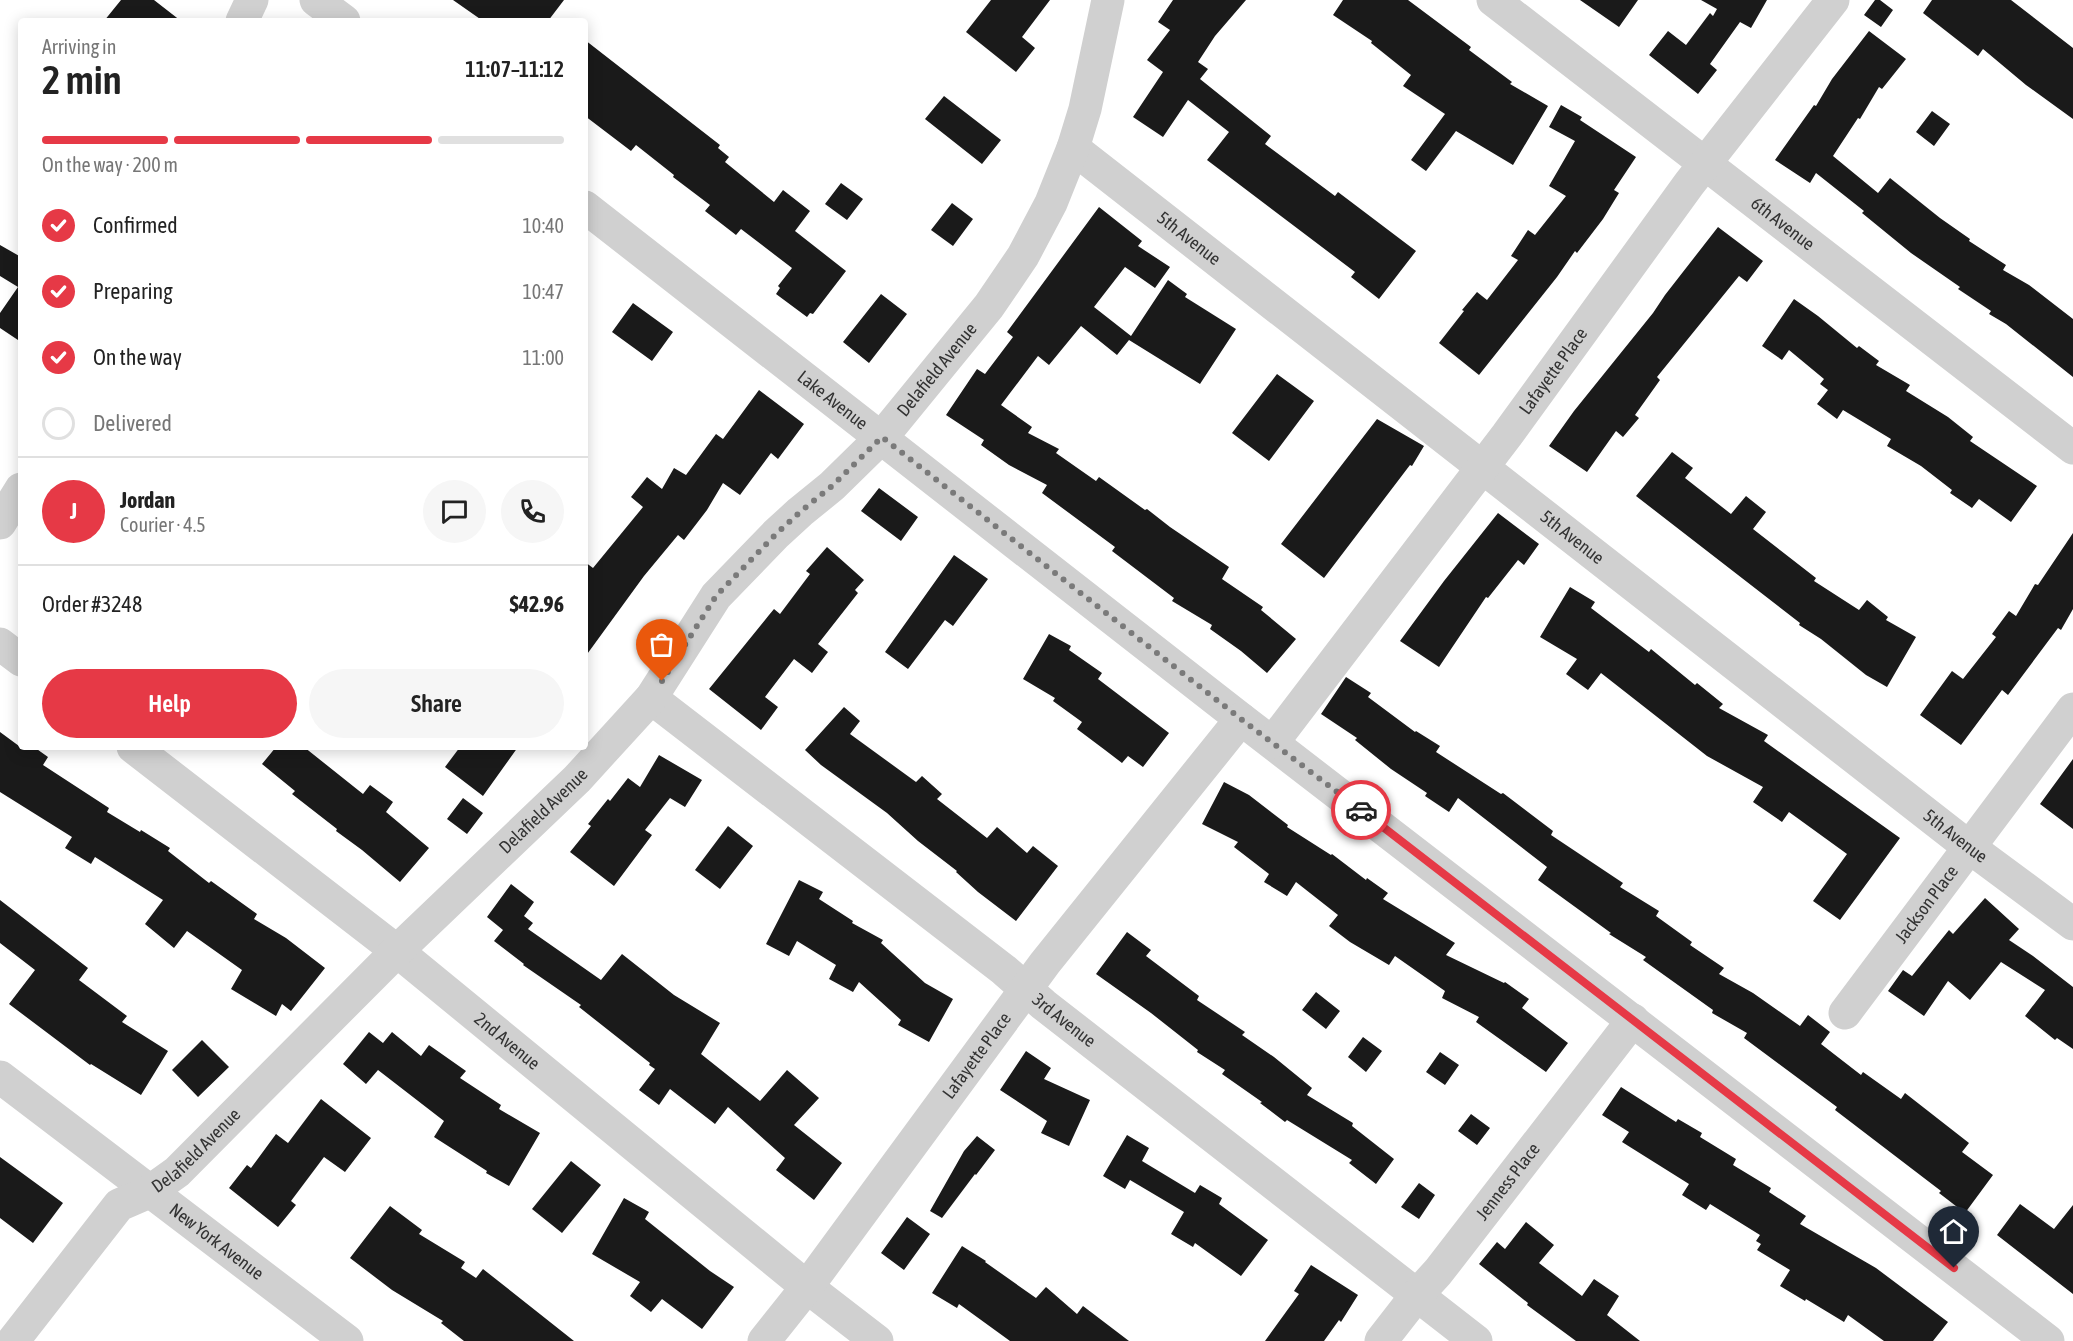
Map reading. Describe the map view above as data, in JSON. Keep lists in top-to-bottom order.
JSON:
{
  "streets": {
    "street": [
      "6th Avenue",
      "5th Avenue",
      "Delafield Avenue",
      "Lafayette Place",
      "Lake Avenue",
      "Jackson Place",
      "3rd Avenue",
      "2nd Avenue",
      "Jenness Place",
      "New York Avenue"
    ]
  },
  "crossings": [
    ["6th Avenue", "Lafayette Place"],
    ["5th Avenue", "Delafield Avenue"],
    ["5th Avenue", "Lafayette Place"],
    ["5th Avenue", "Jackson Place"],
    ["Delafield Avenue", "Lake Avenue"],
    ["Delafield Avenue", "3rd Avenue"],
    ["Delafield Avenue", "2nd Avenue"],
    ["Delafield Avenue", "New York Avenue"],
    ["Lafayette Place", "Lake Avenue"],
    ["Lafayette Place", "3rd Avenue"],
    ["Lafayette Place", "2nd Avenue"],
    ["Lake Avenue", "Jenness Place"],
    ["3rd Avenue", "Jenness Place"]
  ],
  "page": {
    "heading": ["2 min", "Arriving in", "11:07–11:12"],
    "panel": [
      "Jordan",
      "Courier · 4.5",
      "Order #3248",
      "$42.96"
    ],
    "bar": "On the way · 200 m",
    "list": [
      ["Confirmed", "10:40"],
      ["Preparing", "10:47"],
      ["On the way", "11:00"],
      "Delivered"
    ],
    "round": "J",
    "buttons": ["Help", "Share"]
  }
}
